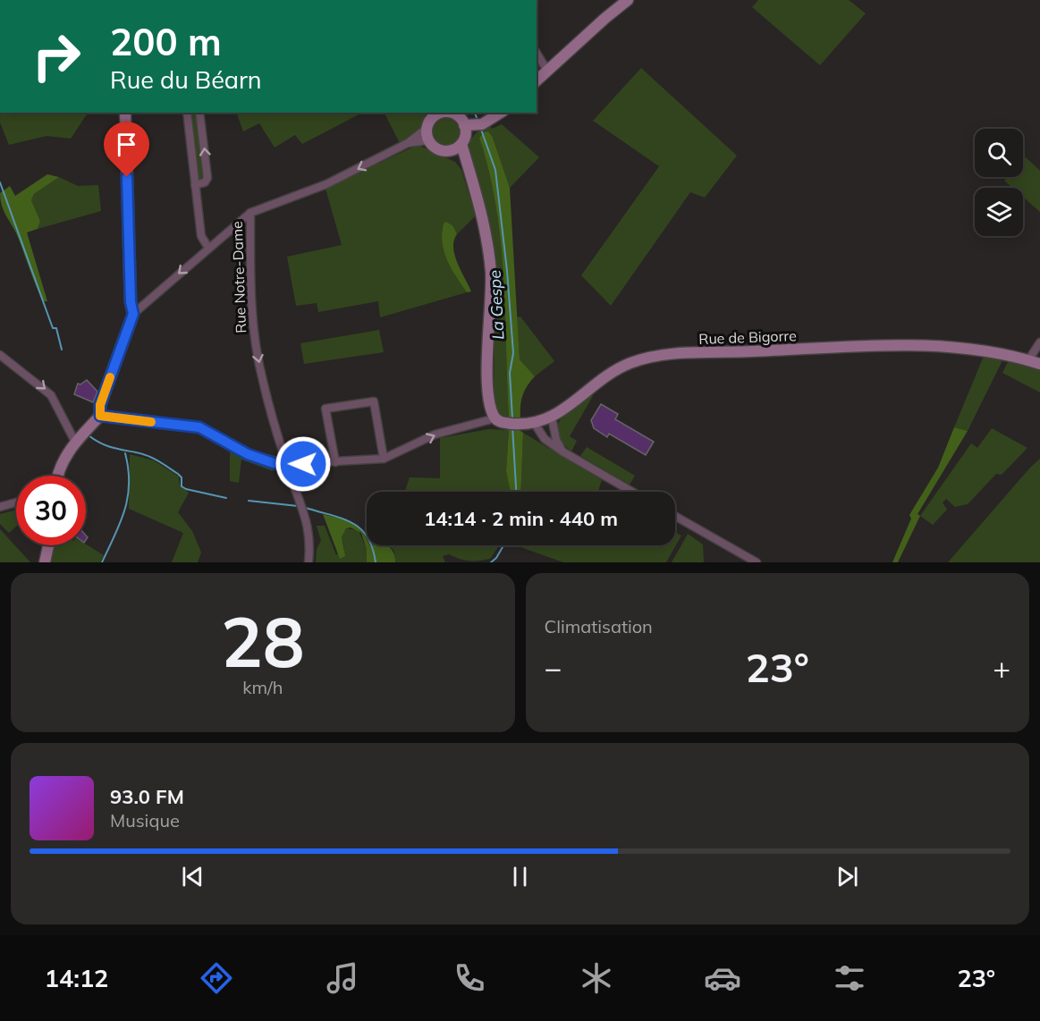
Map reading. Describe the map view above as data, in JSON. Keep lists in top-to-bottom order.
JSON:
{
  "streets": {
    "main road": ["Rue de Bigorre"],
    "street": ["Rue Notre-Dame"]
  },
  "one_way": ["Rue Notre-Dame"],
  "water": ["La Gespe"],
  "page": {
    "turn": ["200 m", "Rue du Béarn"],
    "limit": "30",
    "trip": "14:14 · 2 min · 440 m",
    "tile": [
      ["28", "km/h"],
      "Climatisation"
    ],
    "heat": ["−", "23°", "+"],
    "song": ["93.0 FM", "Musique"],
    "tabs": ["14:12", "23°"]
  }
}
